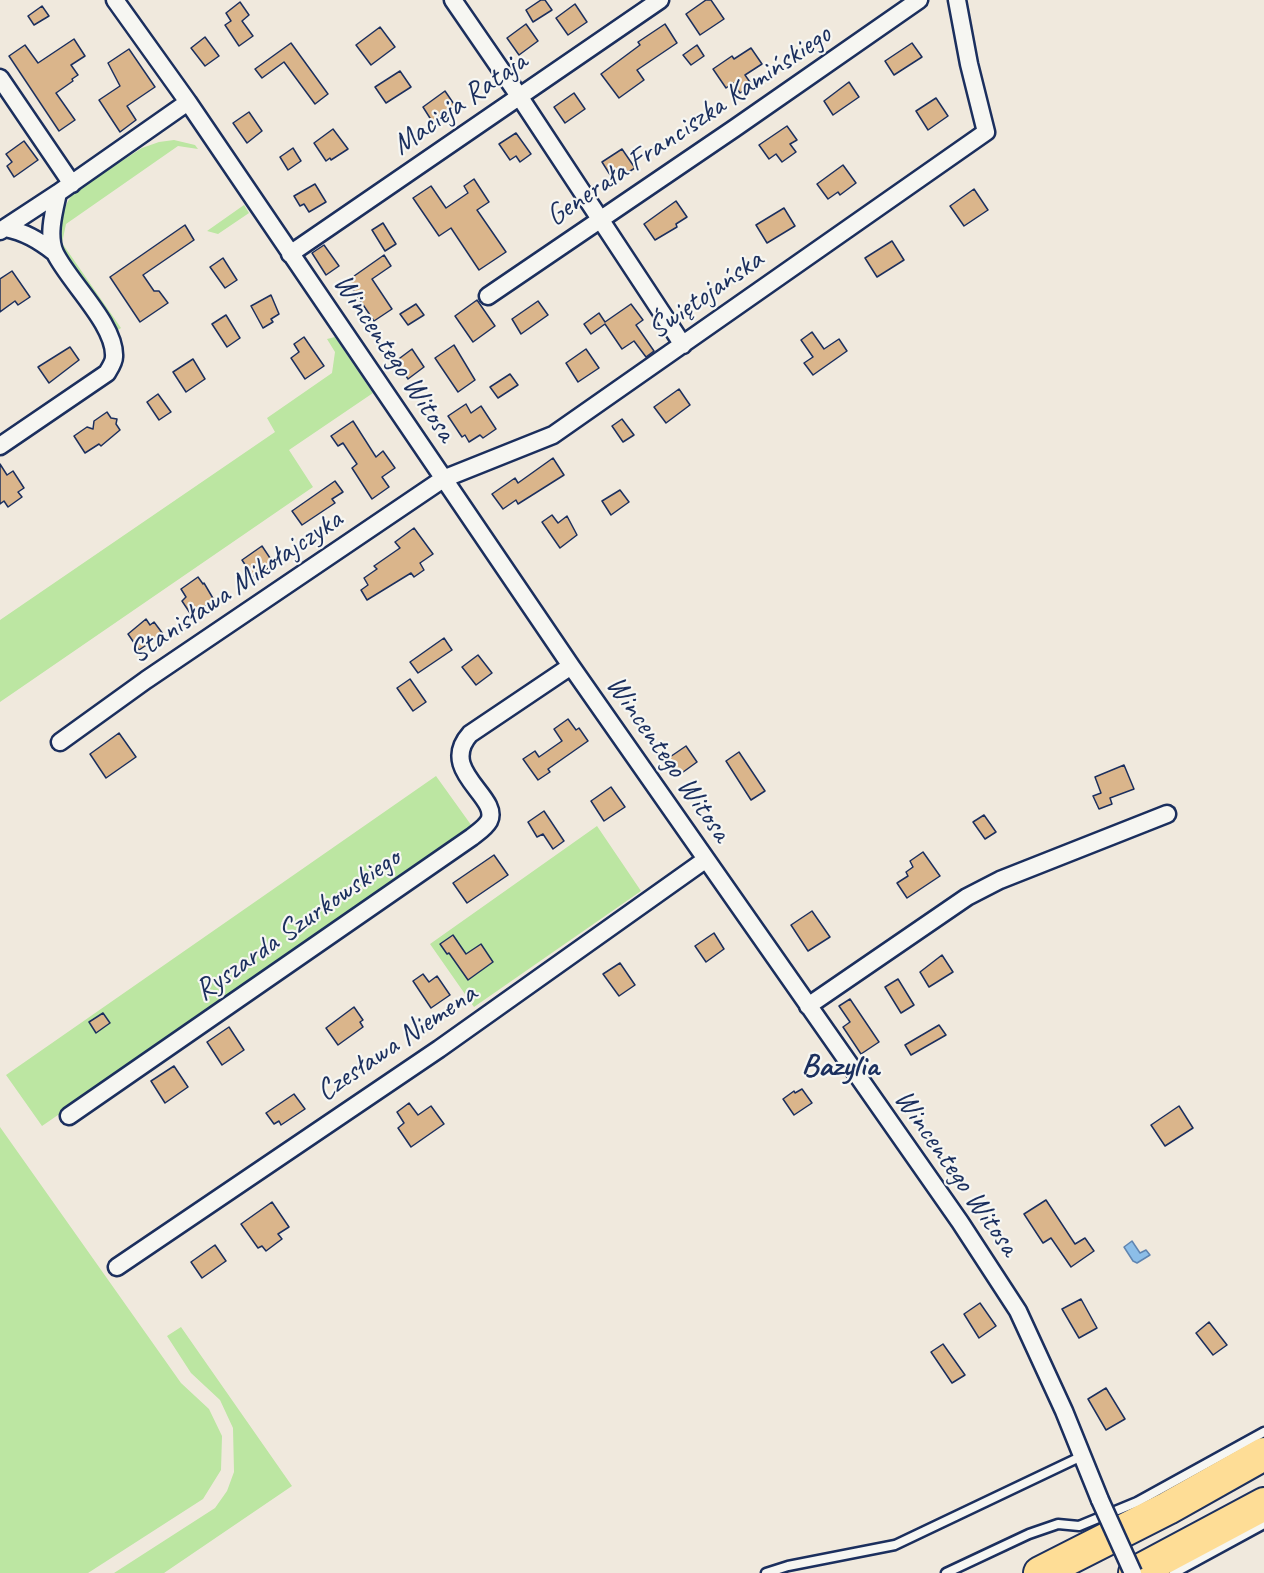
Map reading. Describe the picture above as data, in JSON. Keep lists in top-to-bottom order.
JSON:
{
  "streets": {
    "street": [
      "Macieja Rataja",
      "Generała Franciszka Kamińskiego",
      "Świętojańska",
      "Wincentego Witosa",
      "Stanisława Mikołajczyka",
      "Ryszarda Szurkowskiego",
      "Czesława Niemena"
    ]
  },
  "crossings": [
    ["Macieja Rataja", "Wincentego Witosa"],
    ["Świętojańska", "Wincentego Witosa"],
    ["Świętojańska", "Stanisława Mikołajczyka"],
    ["Wincentego Witosa", "Stanisława Mikołajczyka"],
    ["Wincentego Witosa", "Ryszarda Szurkowskiego"],
    ["Wincentego Witosa", "Czesława Niemena"]
  ],
  "districts": ["Bazylia"]
}
